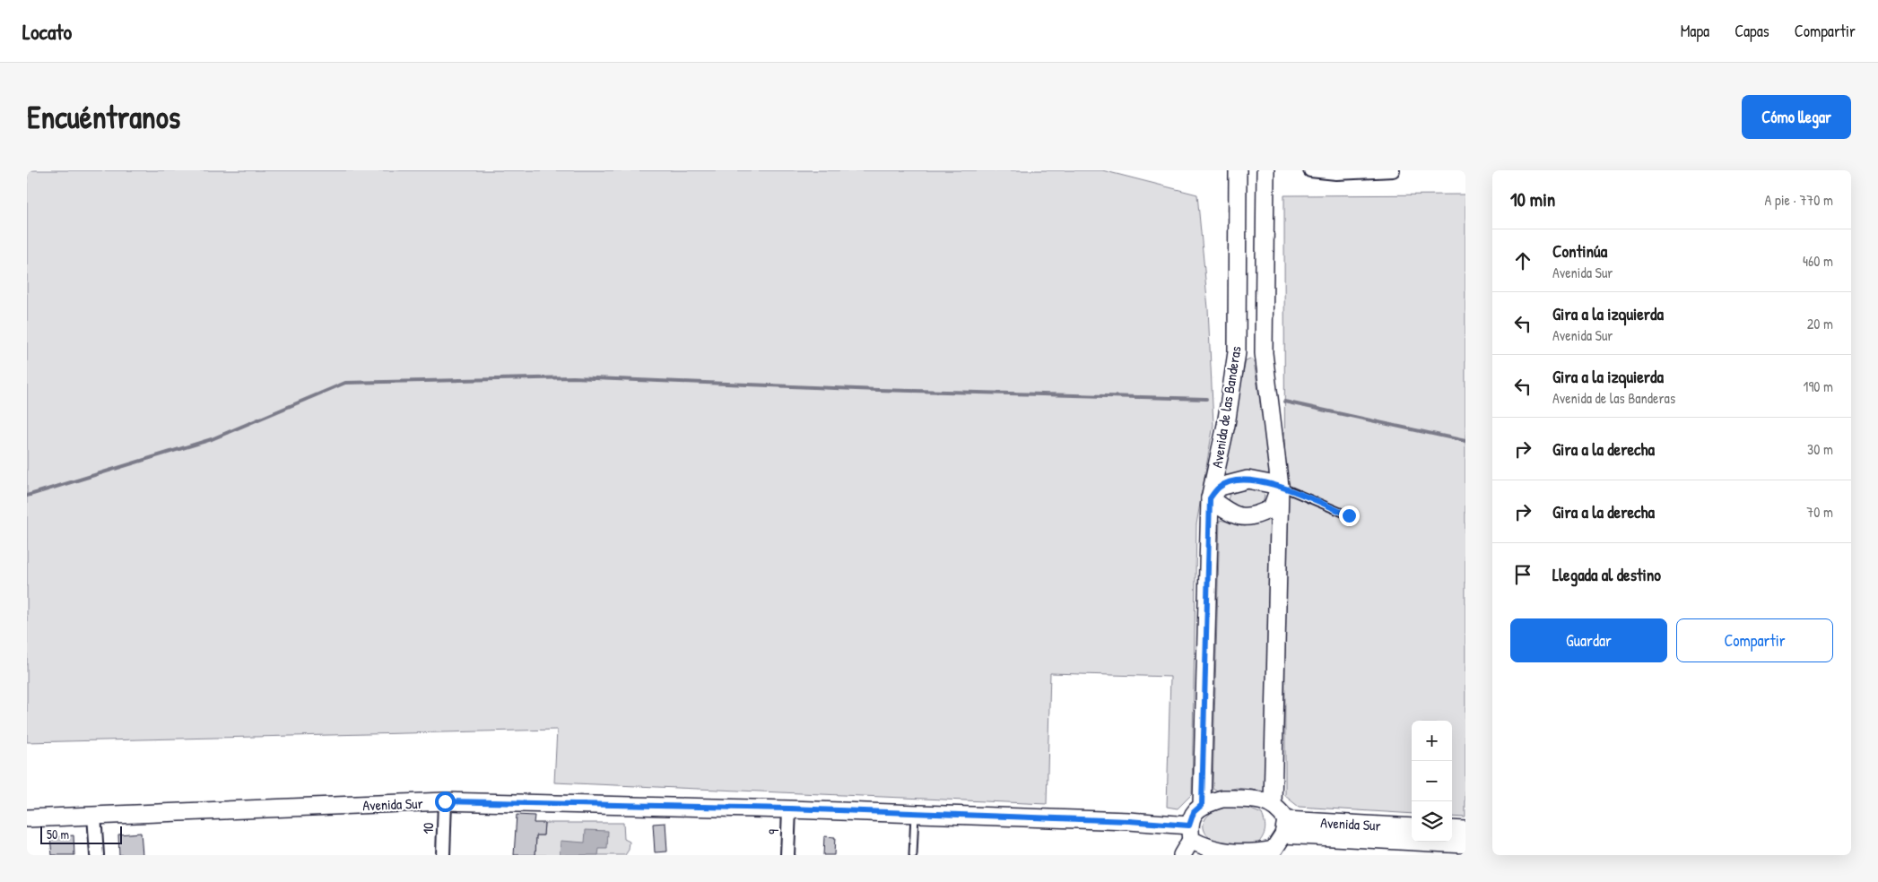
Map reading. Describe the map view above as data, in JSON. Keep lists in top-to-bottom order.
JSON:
{
  "streets": {
    "main road": ["Avenida de las Banderas", "Avenida Sur"],
    "street": ["10", "9"]
  },
  "crossings": [
    ["Avenida de las Banderas", "Avenida Sur"],
    ["Avenida Sur", "10"],
    ["Avenida Sur", "9"]
  ],
  "scale_bar": "50 m",
  "page": {
    "header": "Locato",
    "nav": ["Mapa", "Capas", "Compartir"],
    "buttons": [
      "Cómo llegar",
      ["Guardar", "Compartir"]
    ],
    "title": "Encuéntranos",
    "heading": ["10 min", "A pie · 770 m"],
    "list": [
      ["Continúa", "Avenida Sur", "460 m"],
      ["Gira a la izquierda", "Avenida Sur", "20 m"],
      ["Gira a la izquierda", "Avenida de las Banderas", "190 m"],
      ["Gira a la derecha", "30 m"],
      ["Gira a la derecha", "70 m"],
      "Llegada al destino"
    ],
    "map_buttons": ["+", "−"],
    "scale": "50 m"
  }
}
